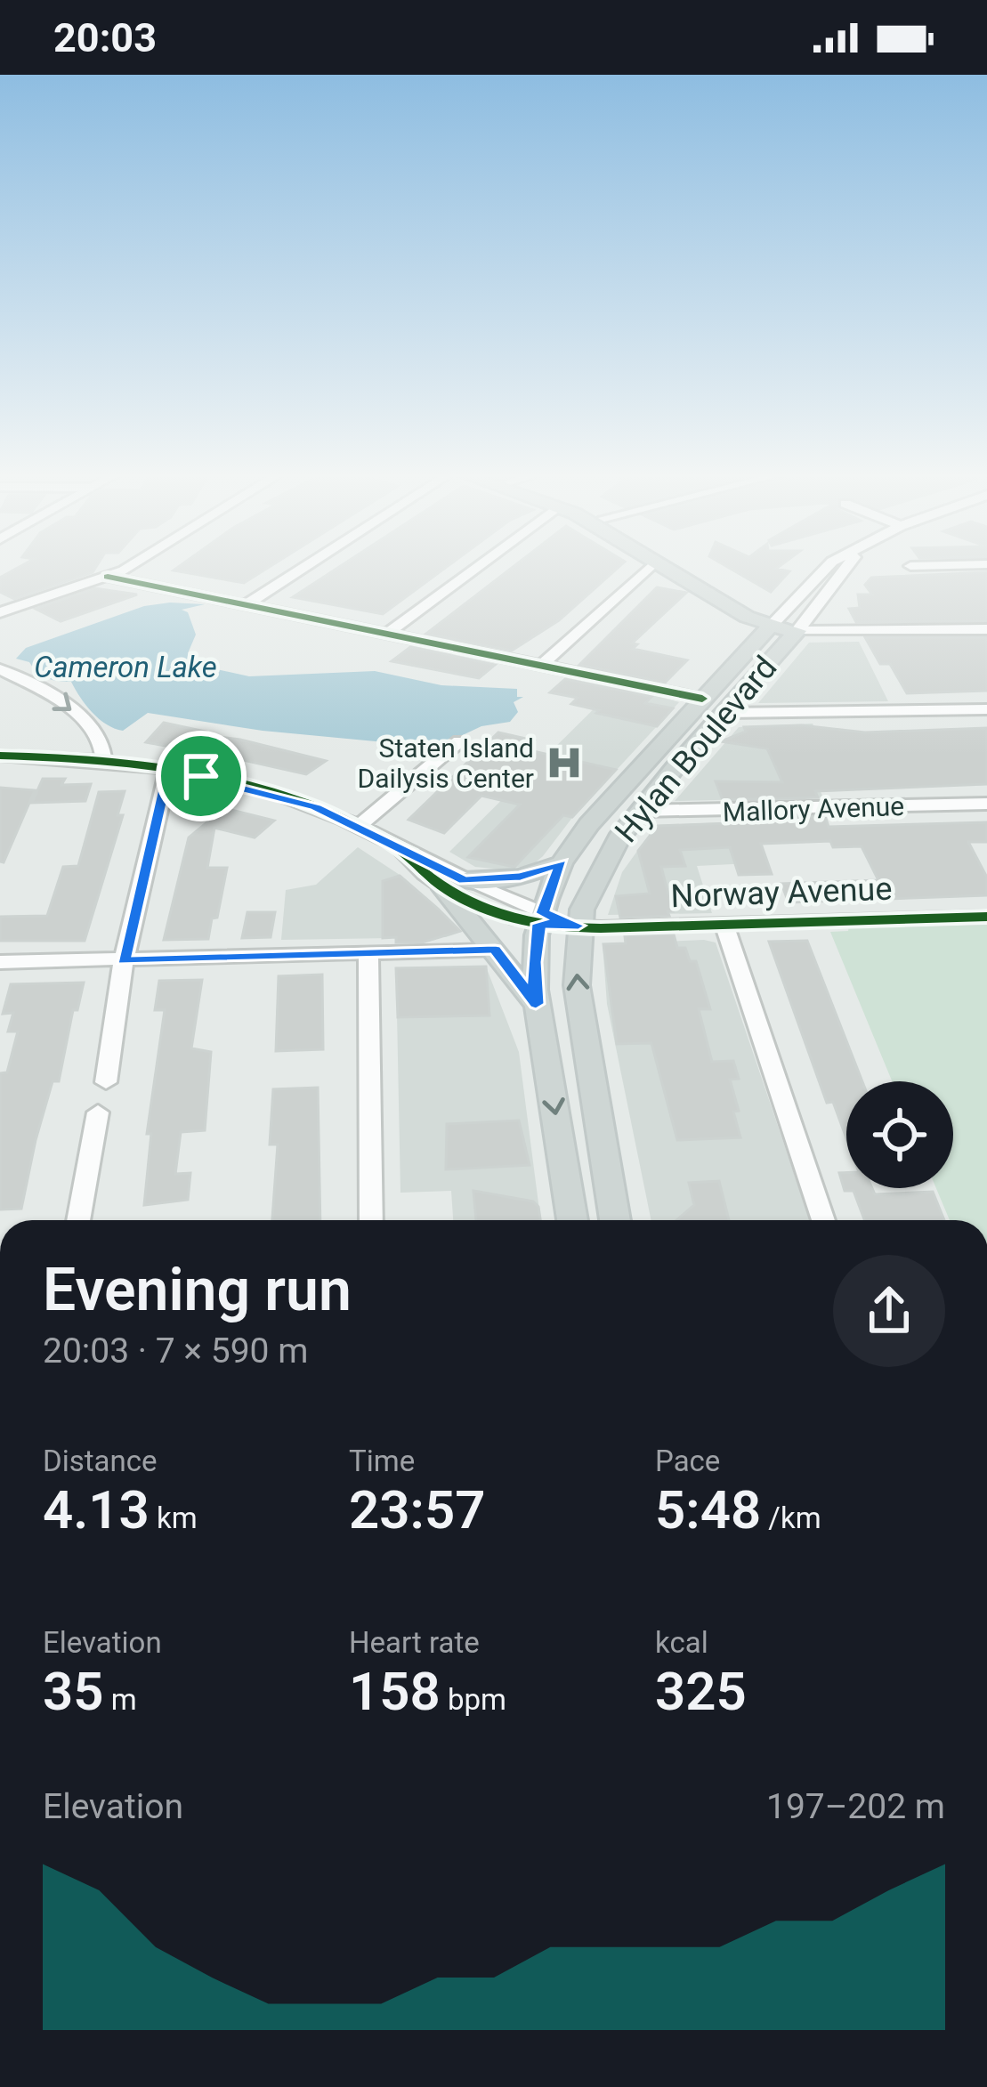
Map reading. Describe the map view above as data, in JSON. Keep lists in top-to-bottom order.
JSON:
{
  "streets": {
    "main road": ["Hylan Boulevard"],
    "street": ["Mallory Avenue", "Norway Avenue"]
  },
  "crossings": [
    ["Hylan Boulevard", "Mallory Avenue"],
    ["Hylan Boulevard", "Norway Avenue"]
  ],
  "water": ["Cameron Lake"],
  "places": {
    "hospital": ["Staten Island Dailysis Center"]
  },
  "page": {
    "status": "20:03",
    "heading": ["Evening run", "20:03 · 7 × 590 m"],
    "stats": [
      ["Distance", "4.13 km"],
      ["Time", "23:57"],
      ["Pace", "5:48 /km"],
      ["Elevation", "35 m"],
      ["Heart rate", "158 bpm"],
      ["kcal", "325"]
    ],
    "chart": ["Elevation", "197–202 m"]
  }
}
